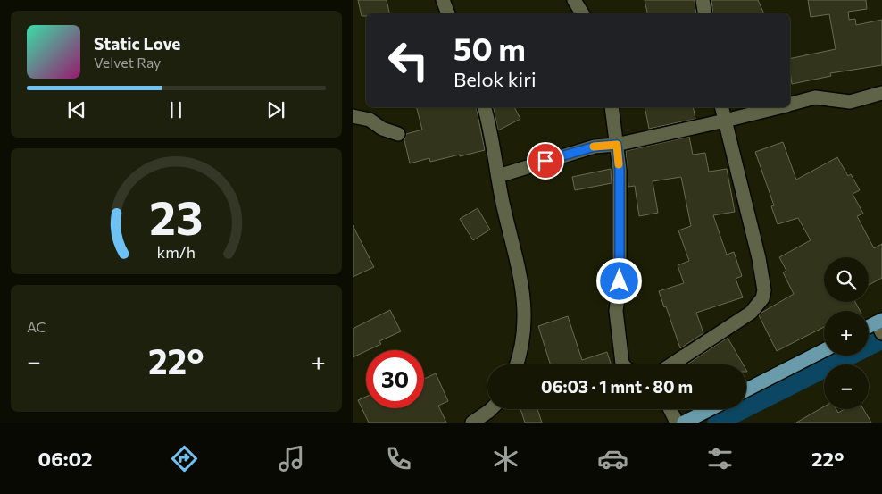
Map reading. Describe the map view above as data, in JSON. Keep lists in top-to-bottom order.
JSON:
{
  "page": {
    "turn": ["50 m", "Belok kiri"],
    "song": ["Static Love", "Velvet Ray"],
    "map_buttons": ["+", "−"],
    "tile": "AC",
    "heat": ["−", "22°", "+"],
    "limit": "30",
    "trip": "06:03 · 1 mnt · 80 m",
    "tabs": ["06:02", "22°"],
    "gauge": ["23", "km/h"]
  }
}
